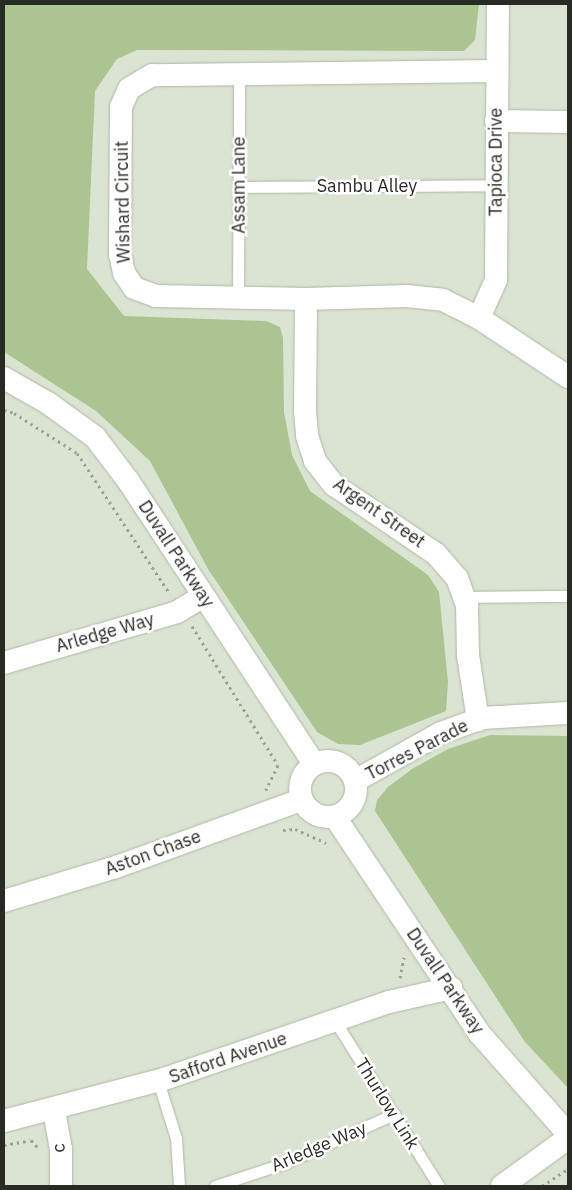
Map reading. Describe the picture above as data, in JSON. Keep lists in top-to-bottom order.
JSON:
{
  "streets": {
    "street": [
      "Tapioca Drive",
      "Wishard Circuit",
      "Argent Street",
      "Duvall Parkway",
      "Arledge Way",
      "Torres Parade",
      "Aston Chase",
      "Safford Avenue",
      "c"
    ],
    "lane": ["Assam Lane", "Sambu Alley", "Thurlow Link"]
  },
  "crossings": [
    ["Tapioca Drive", "Sambu Alley"],
    ["Tapioca Drive", "Wishard Circuit"],
    ["Assam Lane", "Sambu Alley"],
    ["Assam Lane", "Wishard Circuit"],
    ["Wishard Circuit", "Argent Street"],
    ["Argent Street", "Torres Parade"],
    ["Duvall Parkway", "Arledge Way"],
    ["Duvall Parkway", "Torres Parade"],
    ["Duvall Parkway", "Aston Chase"],
    ["Duvall Parkway", "Safford Avenue"],
    ["Arledge Way", "Thurlow Link"],
    ["Torres Parade", "Aston Chase"],
    ["Safford Avenue", "Thurlow Link"],
    ["Safford Avenue", "c"]
  ]
}
